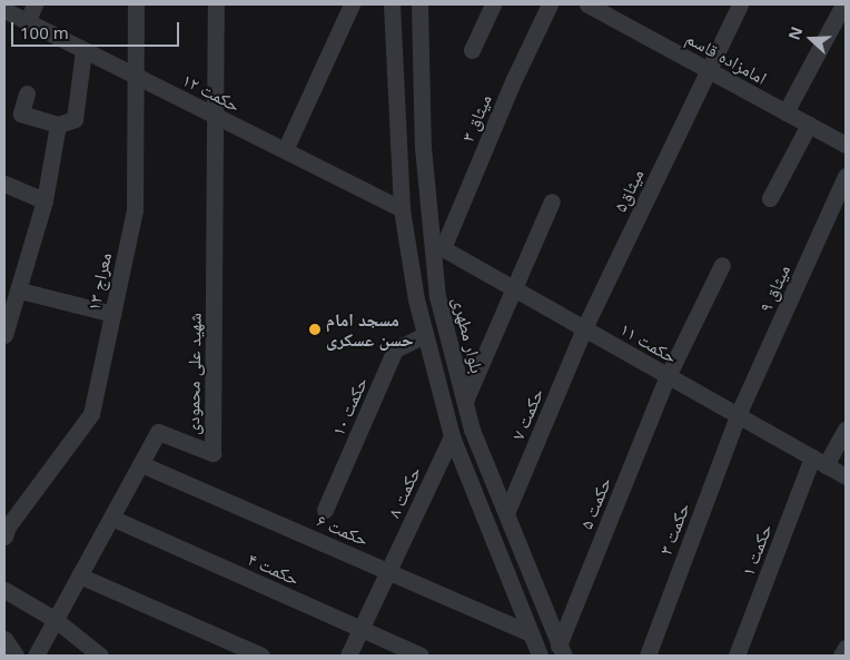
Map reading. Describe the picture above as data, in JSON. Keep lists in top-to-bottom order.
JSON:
{
  "streets": {
    "street": [
      "امامزاده قاسم",
      "حکمت ۱۲",
      "میثاق ۳",
      "میثاق۵",
      "معراج ۱۳",
      "میثاق ۹",
      "بلوار مطهری",
      "حکمت ۱۱",
      "شهید علی محمودی",
      "حکمت ۱۰",
      "حکمت ۷",
      "حکمت ۸",
      "حکمت ۵",
      "حکمت ۳",
      "حکمت ۶",
      "حکمت ۱",
      "حکمت ۴"
    ]
  },
  "crossings": [
    ["امامزاده قاسم", "میثاق۵"],
    ["حکمت ۱۲", "معراج ۱۳"],
    ["حکمت ۱۲", "شهید علی محمودی"],
    ["میثاق ۳", "بلوار مطهری"],
    ["میثاق ۳", "حکمت ۱۱"],
    ["میثاق۵", "حکمت ۱۱"],
    ["میثاق۵", "حکمت ۷"],
    ["میثاق ۹", "حکمت ۱۱"],
    ["میثاق ۹", "حکمت ۳"],
    ["بلوار مطهری", "حکمت ۱۱"],
    ["بلوار مطهری", "حکمت ۷"],
    ["بلوار مطهری", "حکمت ۵"],
    ["حکمت ۱۱", "حکمت ۷"],
    ["حکمت ۱۱", "حکمت ۵"],
    ["حکمت ۱۱", "حکمت ۳"],
    ["حکمت ۱۱", "حکمت ۱"],
    ["شهید علی محمودی", "حکمت ۶"],
    ["شهید علی محمودی", "حکمت ۴"],
    ["حکمت ۸", "حکمت ۶"],
    ["حکمت ۸", "حکمت ۴"]
  ],
  "places": ["مسجد امام حسن عسکری"],
  "scale_bar": "100 m",
  "north": "left"
}
